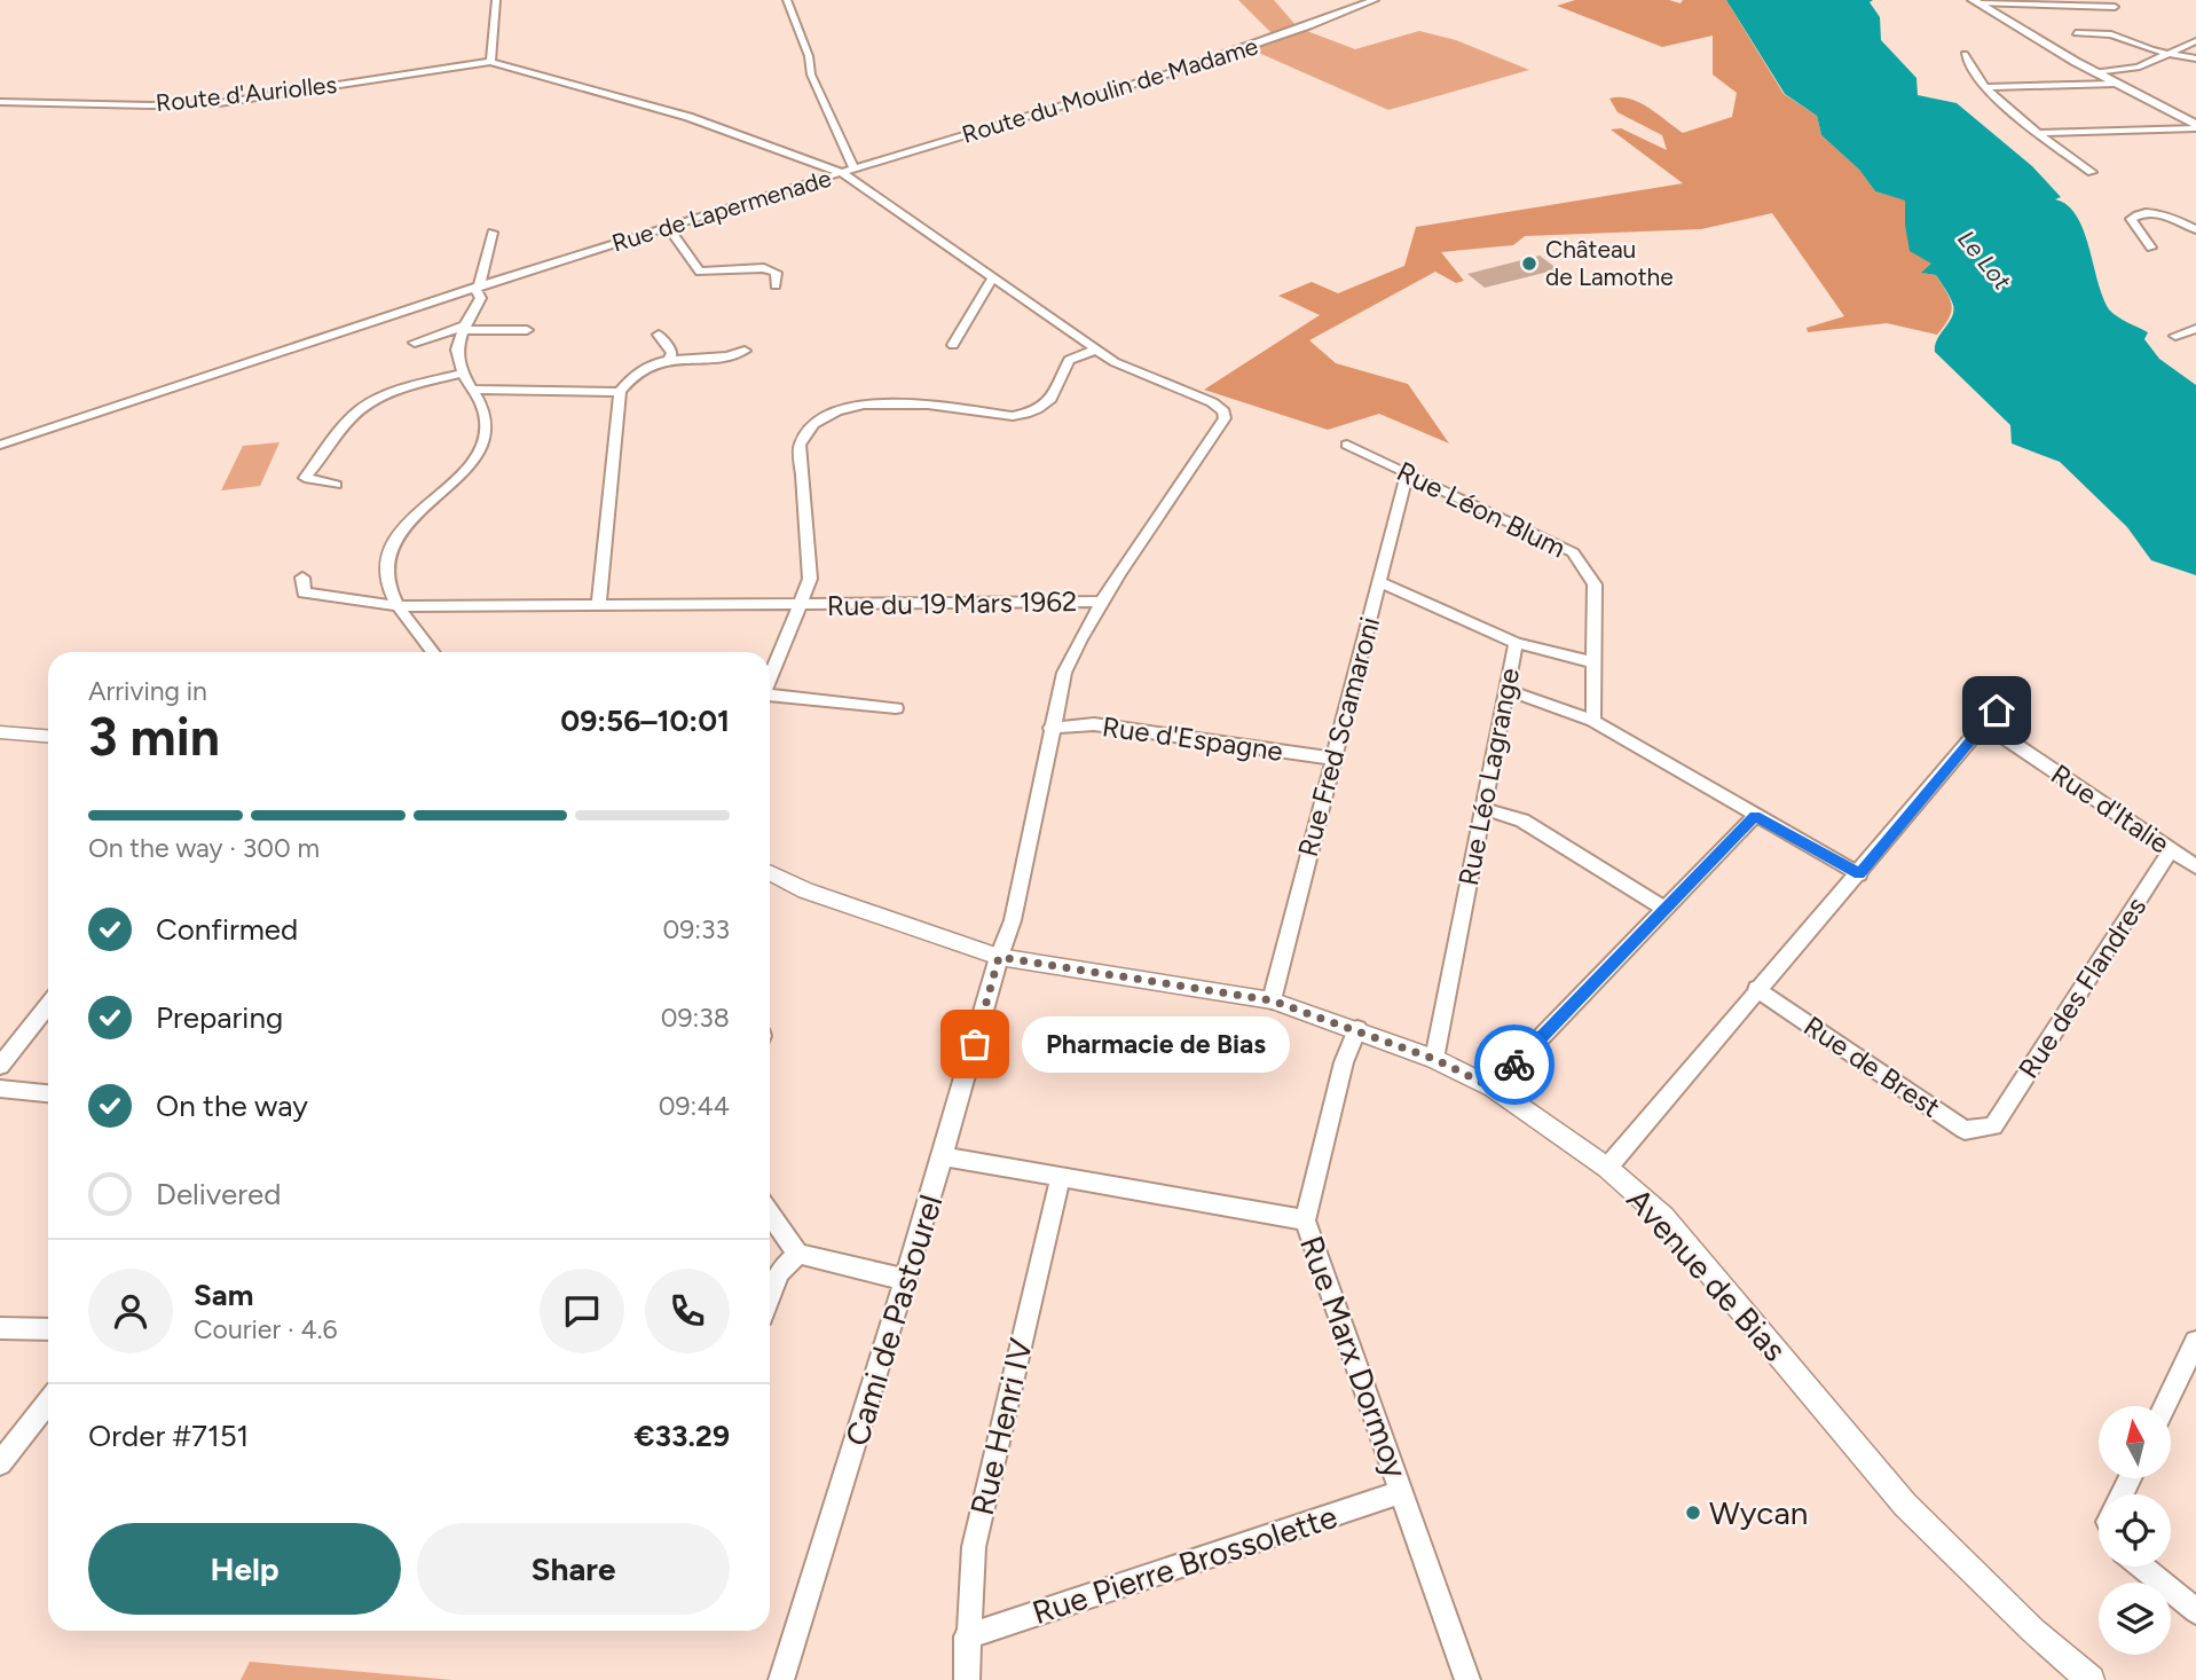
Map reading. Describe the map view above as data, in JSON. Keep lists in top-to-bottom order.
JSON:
{
  "streets": {
    "street": [
      "Route du Moulin de Madame",
      "Route d'Auriolles",
      "Rue de Lapermenade",
      "Rue Léon Blum",
      "Rue du 19 Mars 1962",
      "Rue Fred Scamaroni",
      "Rue d'Espagne",
      "Rue Léo Lagrange",
      "Rue d'Italie",
      "Rue des Flandres",
      "Rue de Brest",
      "Avenue de Bias",
      "Cami de Pastourel",
      "Rue Marx Dormoy",
      "Rue Henri IV",
      "Rue Pierre Brossolette"
    ]
  },
  "crossings": [
    ["Route du Moulin de Madame", "Rue de Lapermenade"],
    ["Route d'Auriolles", "Rue de Lapermenade"],
    ["Rue Léon Blum", "Rue Fred Scamaroni"],
    ["Rue du 19 Mars 1962", "Cami de Pastourel"],
    ["Rue Fred Scamaroni", "Rue d'Espagne"],
    ["Rue Fred Scamaroni", "Rue Léo Lagrange"],
    ["Rue Fred Scamaroni", "Avenue de Bias"],
    ["Rue d'Espagne", "Cami de Pastourel"],
    ["Rue Léo Lagrange", "Avenue de Bias"],
    ["Rue d'Italie", "Rue des Flandres"],
    ["Rue des Flandres", "Rue de Brest"],
    ["Avenue de Bias", "Cami de Pastourel"],
    ["Avenue de Bias", "Rue Marx Dormoy"],
    ["Rue Marx Dormoy", "Rue Pierre Brossolette"],
    ["Rue Henri IV", "Rue Pierre Brossolette"]
  ],
  "water": ["Le Lot"],
  "places": ["Château de Lamothe", "Pharmacie de Bias", "Wycan"],
  "north": "top",
  "page": {
    "heading": ["3 min", "Arriving in", "09:56–10:01"],
    "panel": [
      "Sam",
      "Courier · 4.6",
      "Order #7151",
      "€33.29"
    ],
    "bar": "On the way · 300 m",
    "list": [
      ["Confirmed", "09:33"],
      ["Preparing", "09:38"],
      ["On the way", "09:44"],
      "Delivered"
    ],
    "bubble": "Pharmacie de Bias",
    "buttons": ["Help", "Share"]
  }
}
